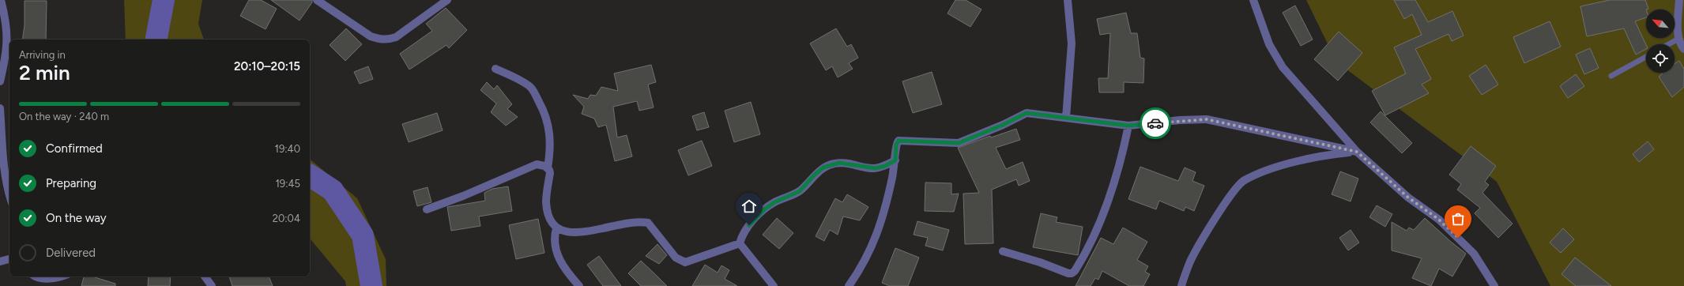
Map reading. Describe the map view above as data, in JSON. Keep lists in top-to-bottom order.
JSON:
{
  "north": "top left",
  "page": {
    "heading": ["2 min", "Arriving in", "20:10–20:15"],
    "bar": "On the way · 240 m",
    "list": [
      ["Confirmed", "19:40"],
      ["Preparing", "19:45"],
      ["On the way", "20:04"],
      "Delivered"
    ]
  }
}
